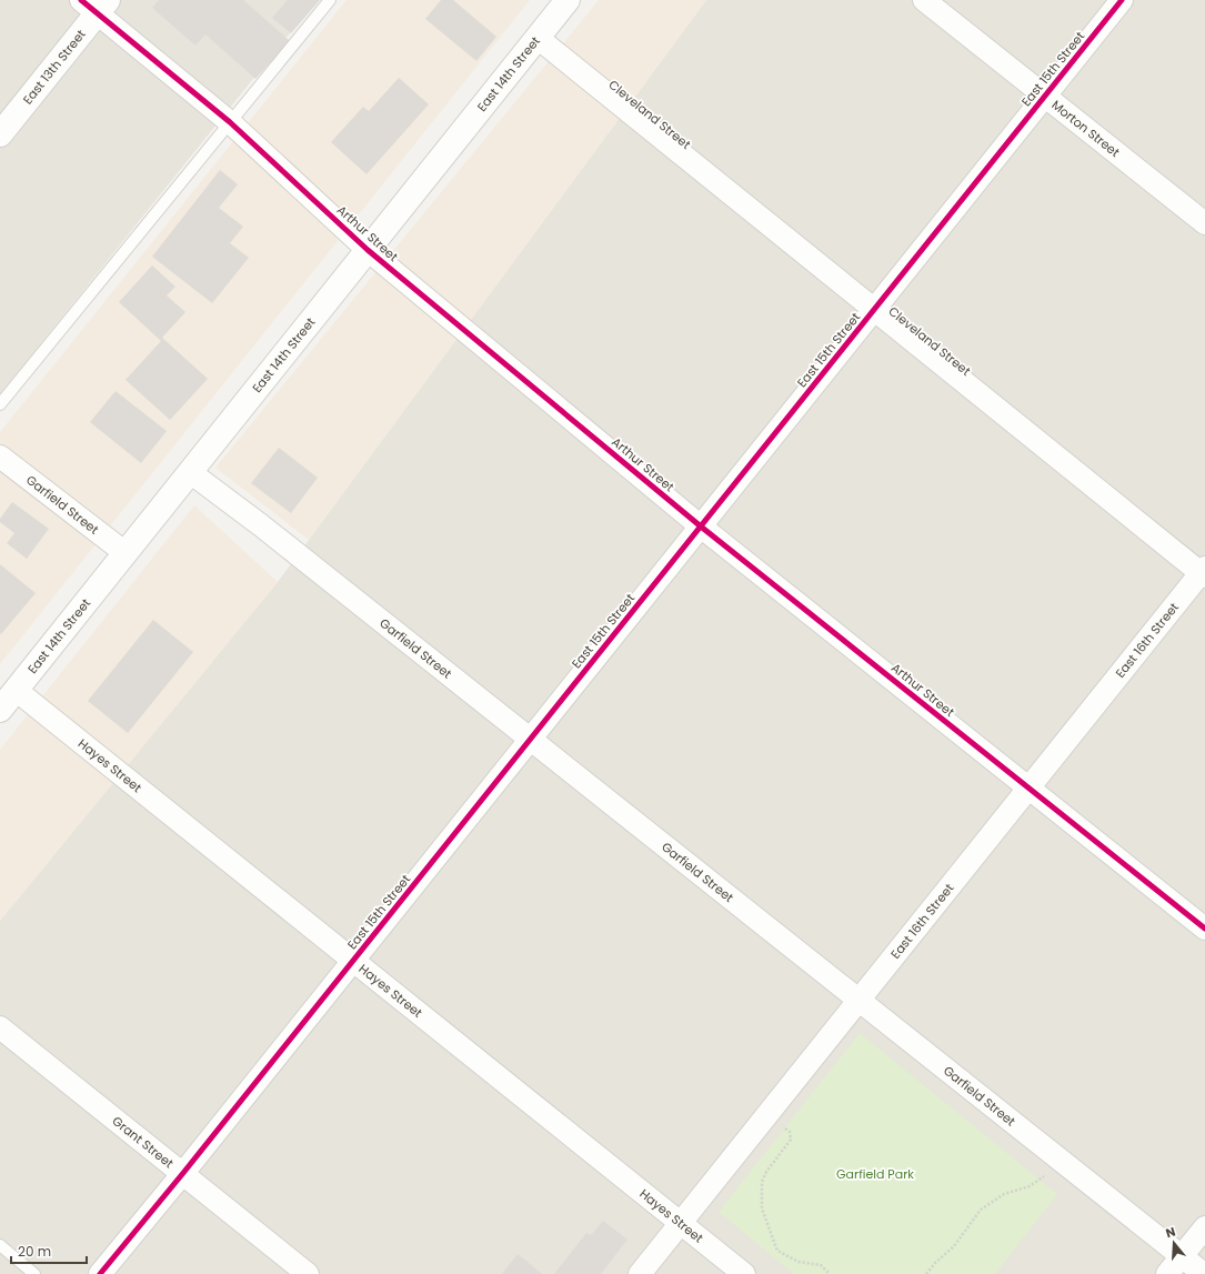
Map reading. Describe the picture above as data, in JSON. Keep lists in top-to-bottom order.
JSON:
{
  "streets": {
    "street": [
      "East 13th Street",
      "East 15th Street",
      "East 14th Street",
      "Cleveland Street",
      "Morton Street",
      "Arthur Street",
      "Garfield Street",
      "East 16th Street",
      "Hayes Street",
      "Grant Street"
    ]
  },
  "crossings": [
    ["East 13th Street", "Arthur Street"],
    ["East 15th Street", "Cleveland Street"],
    ["East 15th Street", "Morton Street"],
    ["East 15th Street", "Arthur Street"],
    ["East 15th Street", "Garfield Street"],
    ["East 15th Street", "Hayes Street"],
    ["East 15th Street", "Grant Street"],
    ["East 14th Street", "Cleveland Street"],
    ["East 14th Street", "Arthur Street"],
    ["East 14th Street", "Garfield Street"],
    ["East 14th Street", "Hayes Street"],
    ["Cleveland Street", "East 16th Street"],
    ["Arthur Street", "East 16th Street"],
    ["Garfield Street", "East 16th Street"],
    ["East 16th Street", "Hayes Street"]
  ],
  "parks": ["Garfield Park"],
  "scale_bar": "20 m",
  "north": "top"
}
